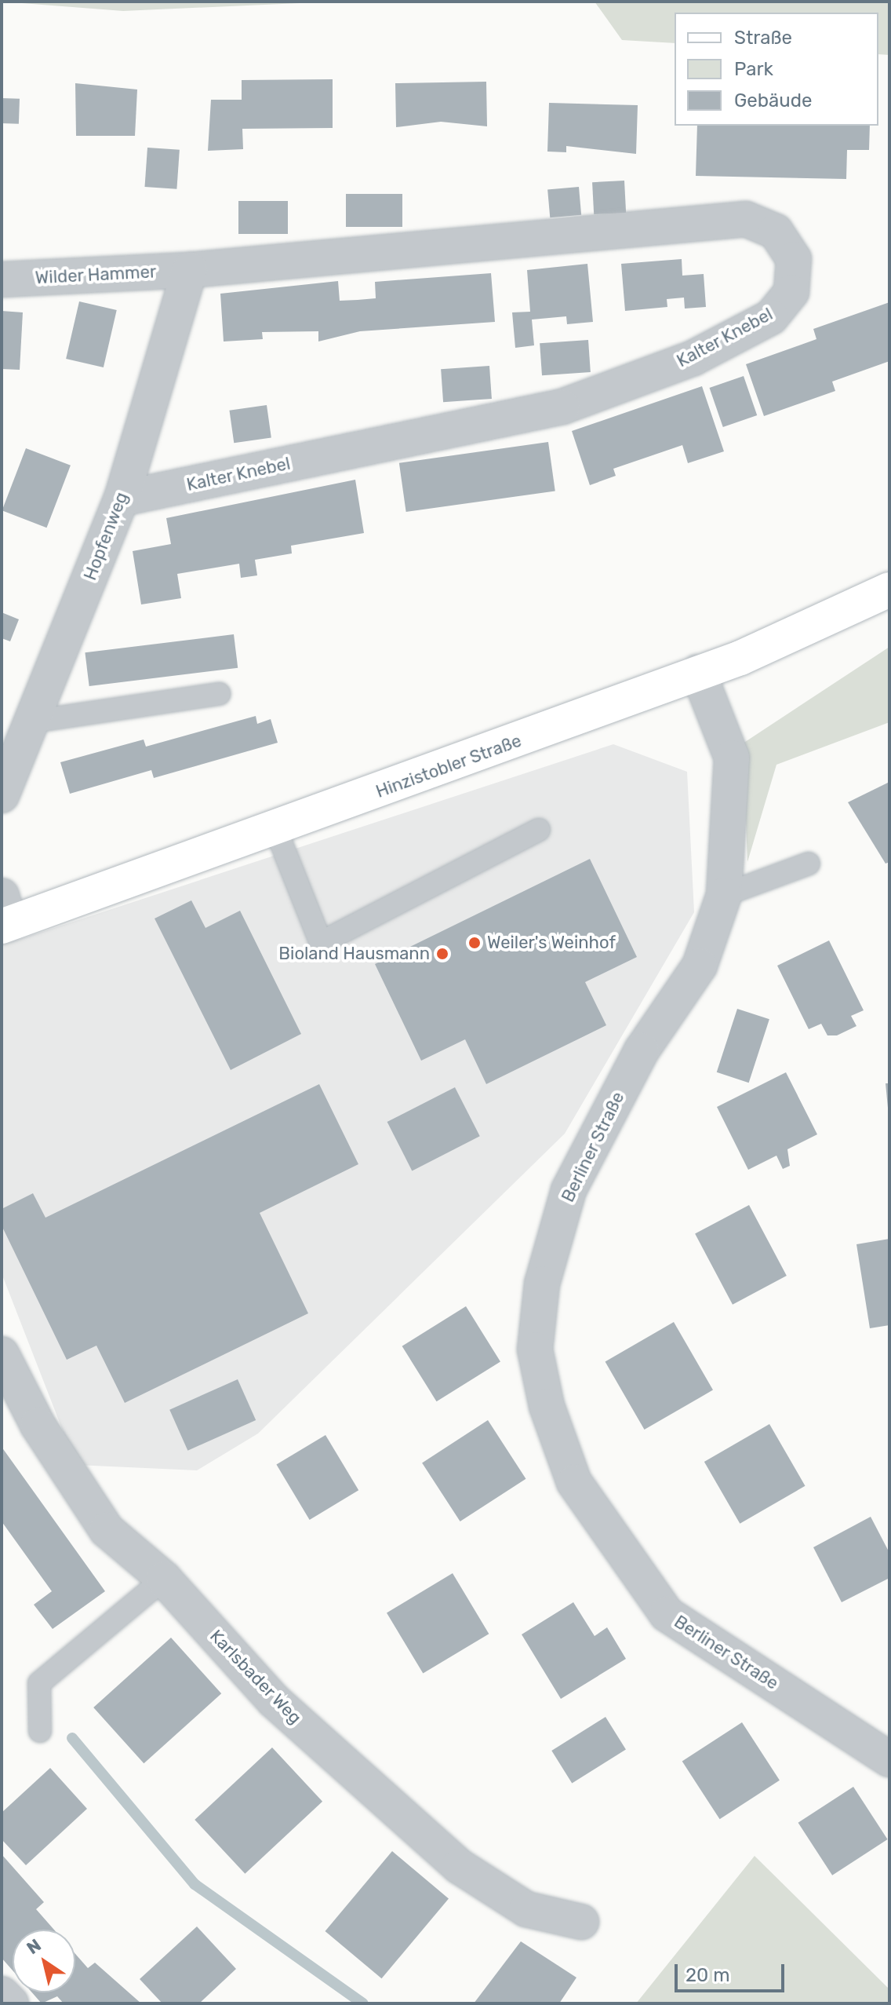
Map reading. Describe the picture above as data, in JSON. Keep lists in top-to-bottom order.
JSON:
{
  "streets": {
    "street": [
      "Wilder Hammer",
      "Kalter Knebel",
      "Hopfenweg",
      "Hinzistobler Straße",
      "Berliner Straße",
      "Karlsbader Weg"
    ]
  },
  "crossings": [
    ["Wilder Hammer", "Kalter Knebel"],
    ["Wilder Hammer", "Hopfenweg"],
    ["Kalter Knebel", "Hopfenweg"],
    ["Hinzistobler Straße", "Berliner Straße"]
  ],
  "places": ["Weiler's Weinhof", "Bioland Hausmann"],
  "legend": ["Straße", "Park", "Gebäude"],
  "scale_bar": "20 m",
  "north": "top left"
}
